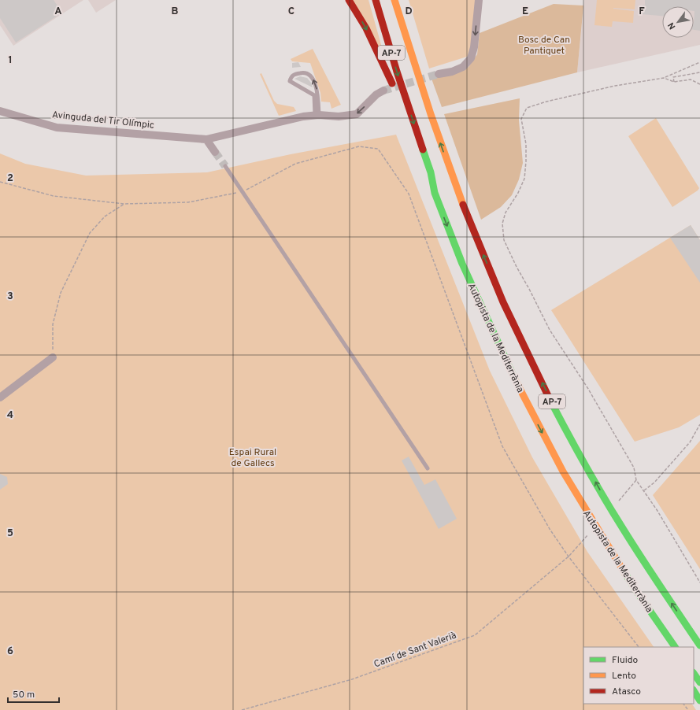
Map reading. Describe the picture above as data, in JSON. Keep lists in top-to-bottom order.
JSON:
{
  "streets": {
    "highway": ["AP-7", "Autopista de la Mediterrània"],
    "street": ["Avinguda del Tir Olímpic"],
    "path": ["Camí de Sant Valerià"]
  },
  "parks": ["Bosc de Can Pantiquet", "Espai Rural de Gallecs"],
  "legend": ["Fluido", "Lento", "Atasco"],
  "scale_bar": "50 m",
  "north": "bottom left",
  "grid": {
    "columns": [
      "A",
      "B",
      "C",
      "D",
      "E",
      "F"
    ],
    "rows": [
      "1",
      "2",
      "3",
      "4",
      "5",
      "6"
    ]
  }
}
